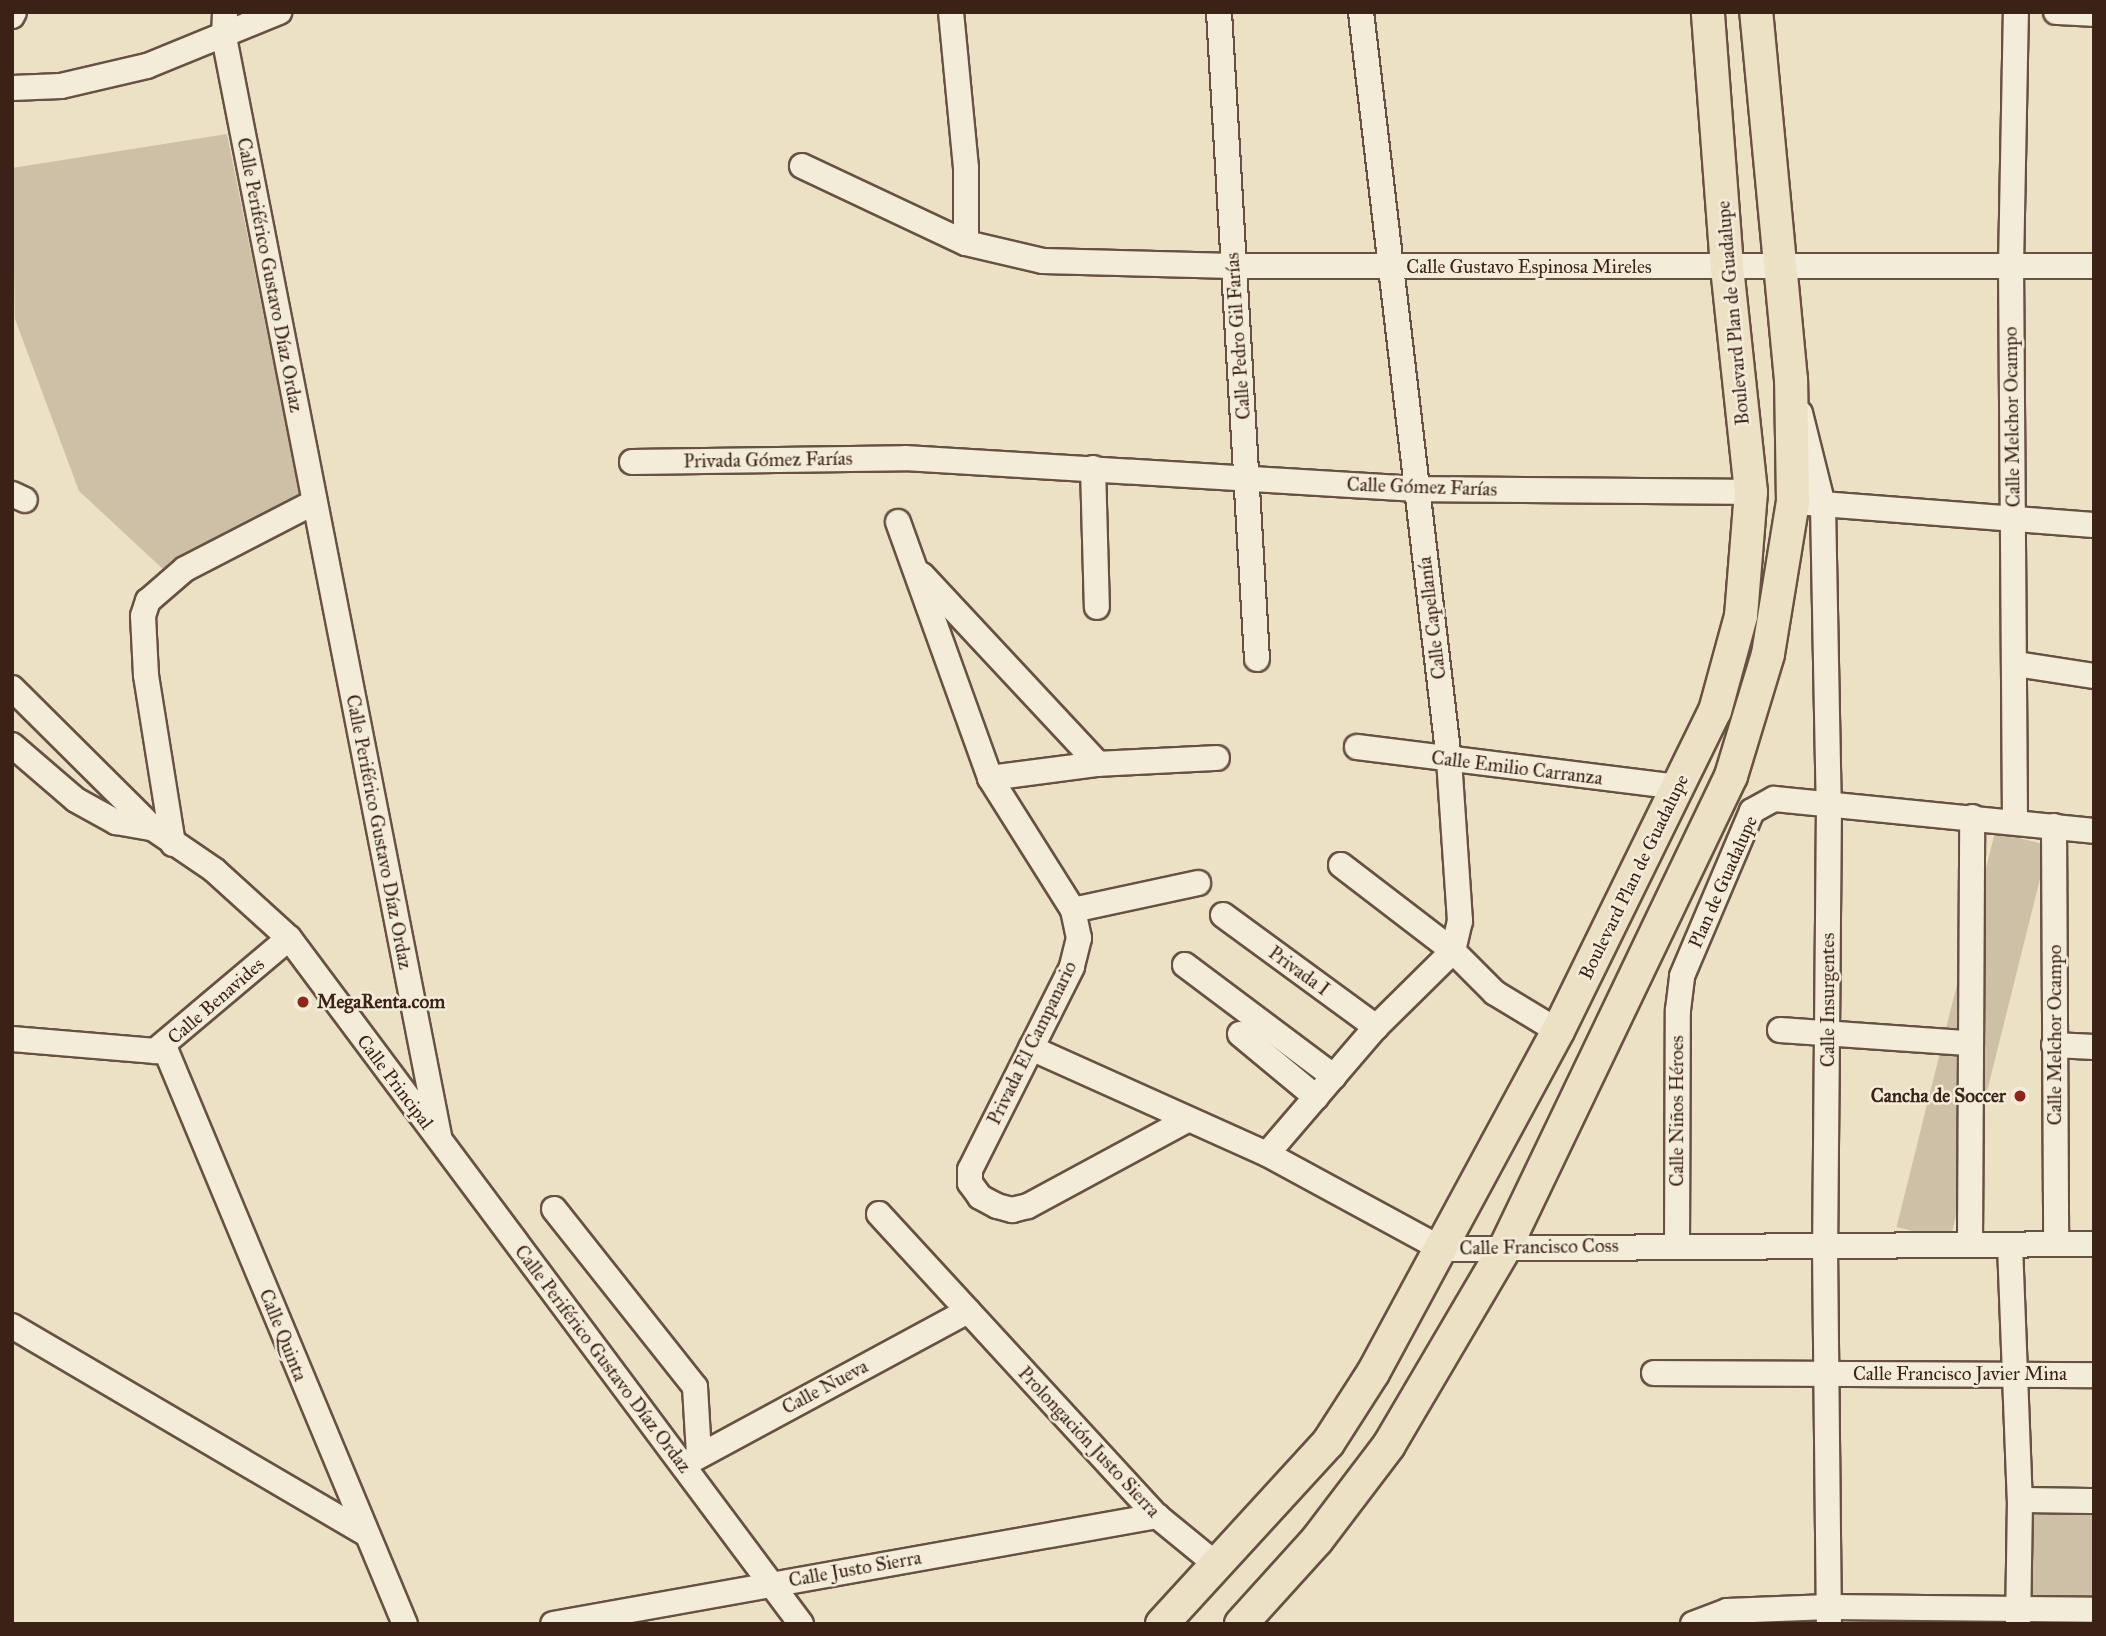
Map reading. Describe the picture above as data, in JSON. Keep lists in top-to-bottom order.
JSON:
{
  "streets": {
    "main road": ["Boulevard Plan de Guadalupe"],
    "street": [
      "Calle Gustavo Espinosa Mireles",
      "Calle Periférico Gustavo Díaz Ordaz",
      "Calle Pedro Gil Farías",
      "Calle Melchor Ocampo",
      "Privada Gómez Farías",
      "Calle Gómez Farías",
      "Calle Capellanía",
      "Calle Emilio Carranza",
      "Plan de Guadalupe",
      "Privada I",
      "Calle Insurgentes",
      "Calle Benavides",
      "Privada El Campanario",
      "Calle Principal",
      "Calle Niños Héroes",
      "Calle Francisco Coss",
      "Calle Quinta",
      "Calle Francisco Javier Mina",
      "Calle Nueva",
      "Prolongación Justo Sierra",
      "Calle Justo Sierra"
    ]
  },
  "crossings": [
    ["Calle Gustavo Espinosa Mireles", "Boulevard Plan de Guadalupe"],
    ["Calle Gustavo Espinosa Mireles", "Calle Pedro Gil Farías"],
    ["Calle Gustavo Espinosa Mireles", "Calle Melchor Ocampo"],
    ["Calle Gustavo Espinosa Mireles", "Calle Capellanía"],
    ["Calle Periférico Gustavo Díaz Ordaz", "Calle Principal"],
    ["Calle Periférico Gustavo Díaz Ordaz", "Calle Nueva"],
    ["Calle Periférico Gustavo Díaz Ordaz", "Calle Justo Sierra"],
    ["Boulevard Plan de Guadalupe", "Calle Gómez Farías"],
    ["Boulevard Plan de Guadalupe", "Calle Emilio Carranza"],
    ["Boulevard Plan de Guadalupe", "Calle Francisco Coss"],
    ["Boulevard Plan de Guadalupe", "Prolongación Justo Sierra"],
    ["Calle Pedro Gil Farías", "Calle Gómez Farías"],
    ["Calle Melchor Ocampo", "Calle Francisco Coss"],
    ["Privada Gómez Farías", "Calle Gómez Farías"],
    ["Calle Gómez Farías", "Calle Capellanía"],
    ["Calle Capellanía", "Calle Emilio Carranza"],
    ["Plan de Guadalupe", "Calle Insurgentes"],
    ["Plan de Guadalupe", "Calle Niños Héroes"],
    ["Calle Insurgentes", "Calle Francisco Coss"],
    ["Calle Insurgentes", "Calle Francisco Javier Mina"],
    ["Calle Benavides", "Calle Principal"],
    ["Calle Benavides", "Calle Quinta"],
    ["Privada El Campanario", "Calle Francisco Coss"],
    ["Calle Niños Héroes", "Calle Francisco Coss"],
    ["Calle Nueva", "Prolongación Justo Sierra"],
    ["Prolongación Justo Sierra", "Calle Justo Sierra"]
  ],
  "places": ["MegaRenta.com", "Cancha de Soccer"]
}
